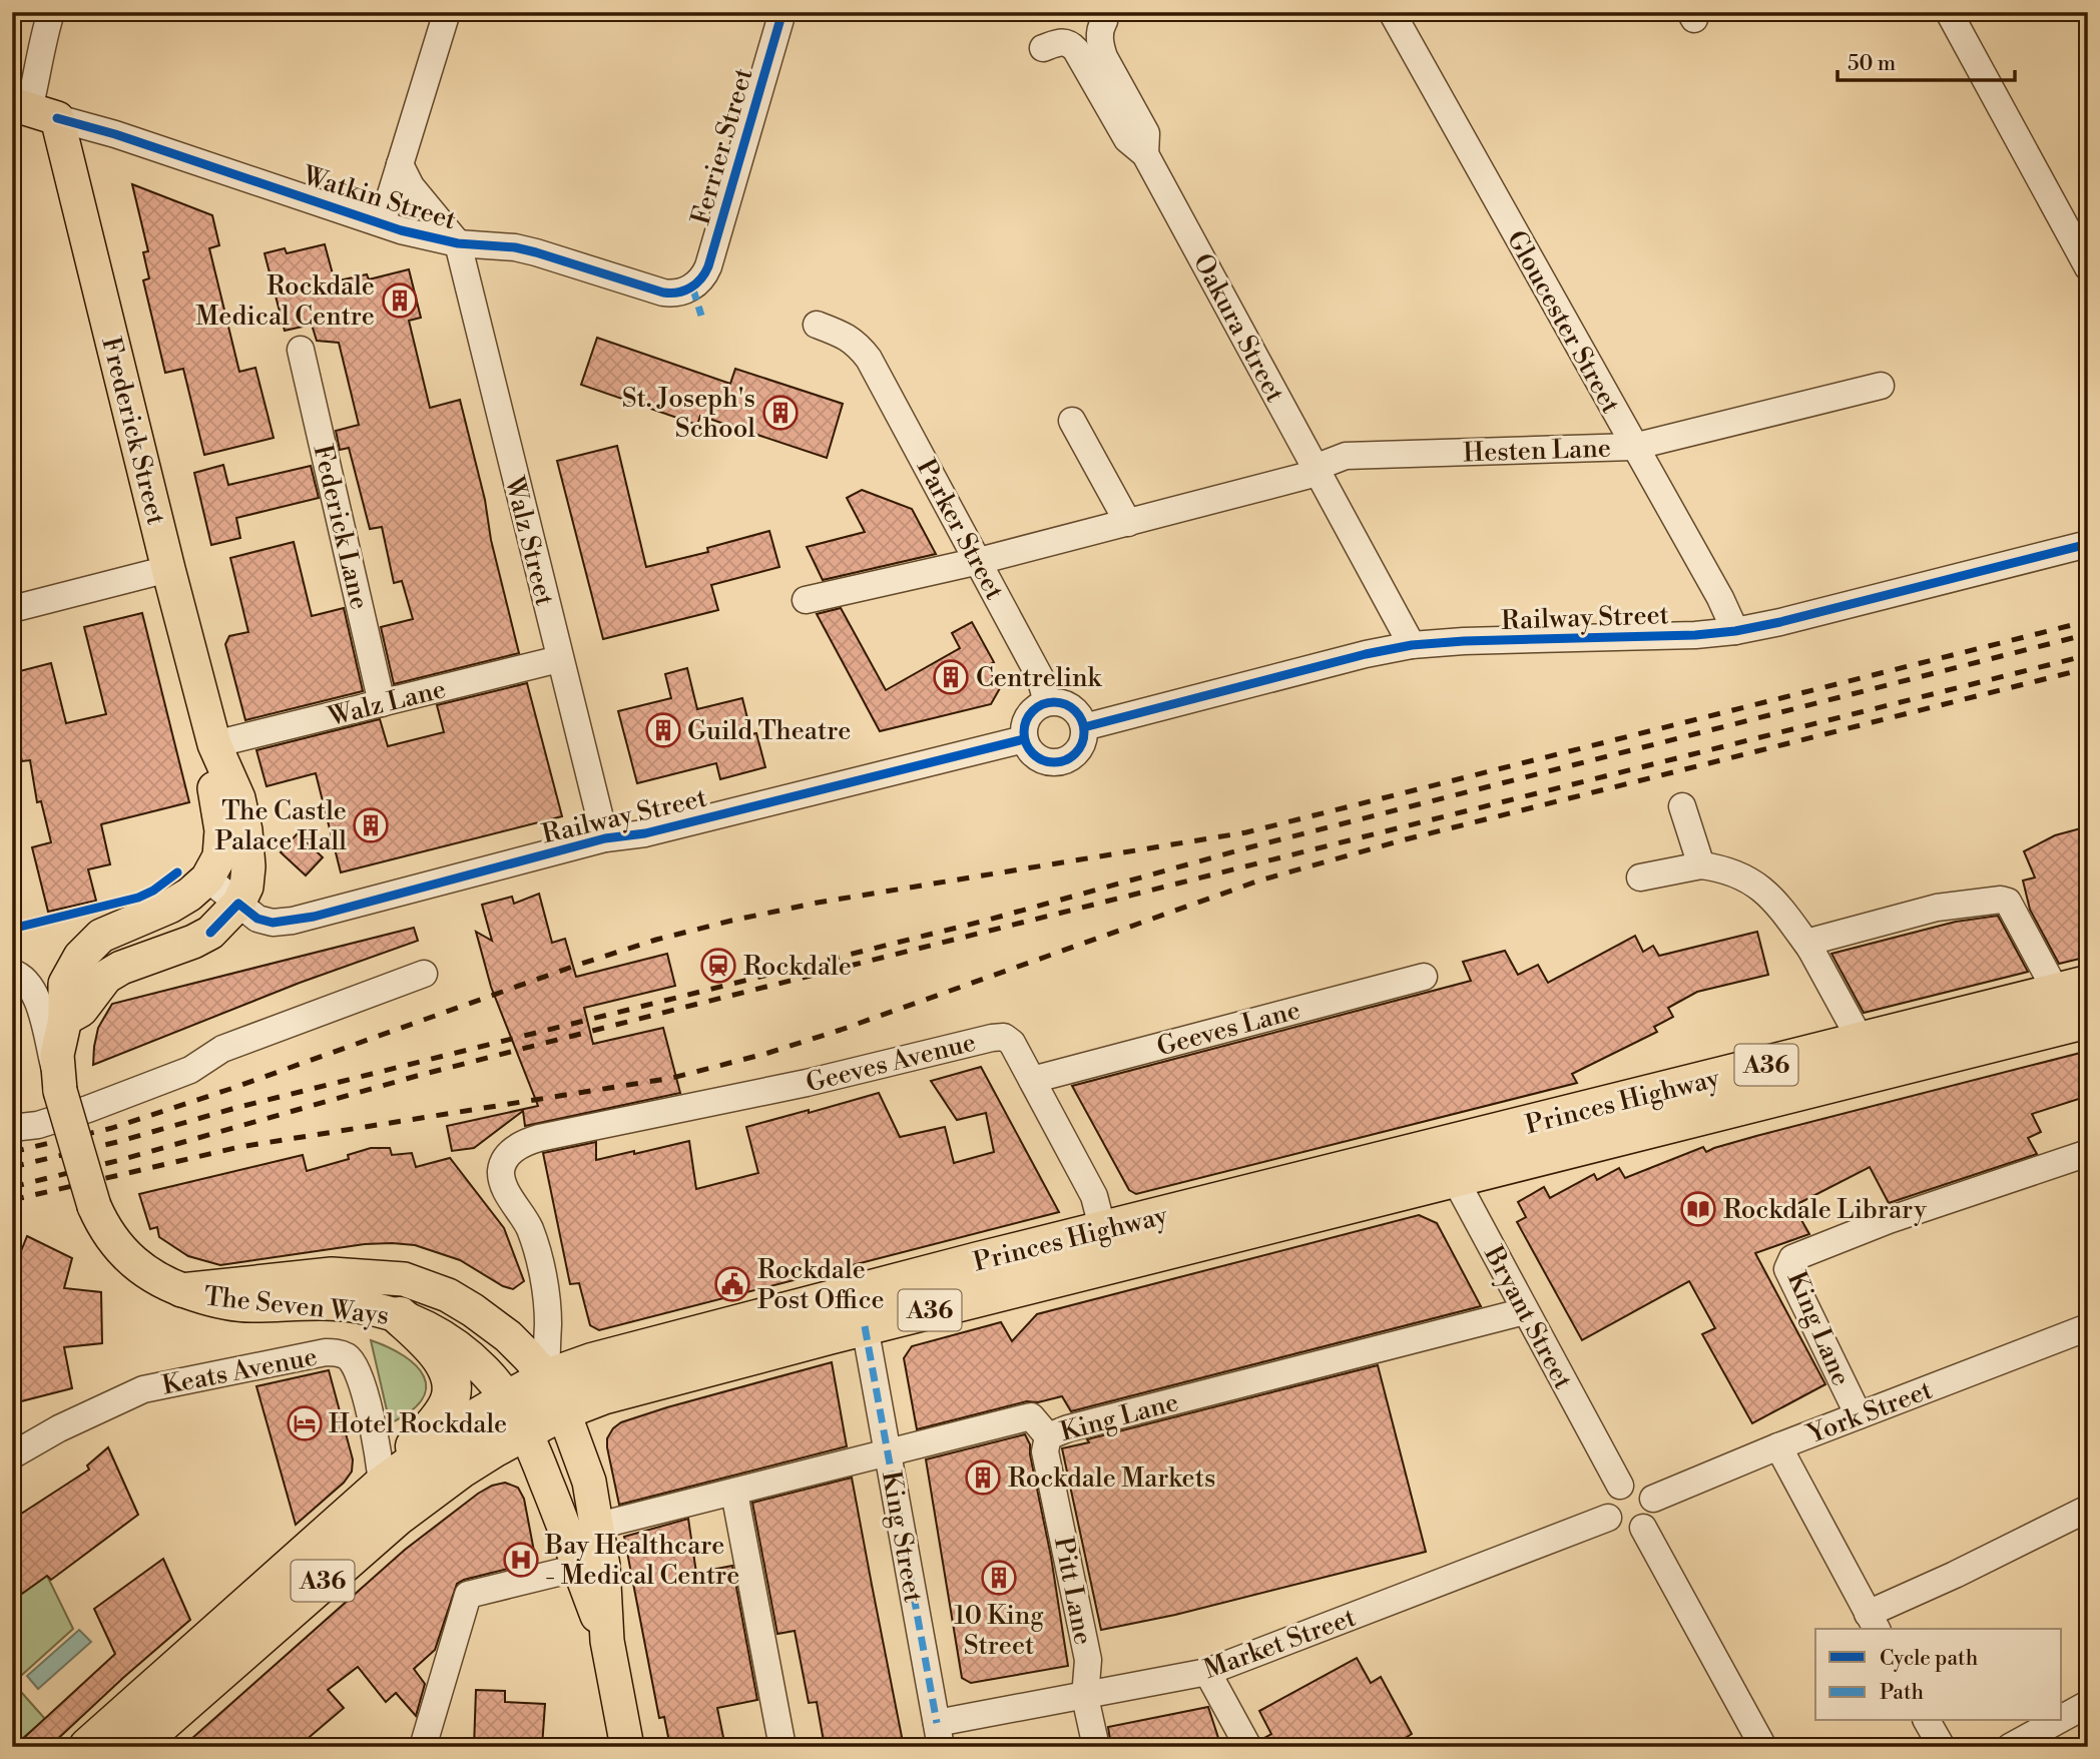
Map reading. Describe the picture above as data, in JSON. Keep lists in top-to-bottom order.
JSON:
{
  "streets": {
    "highway": ["A36", "Princes Highway"],
    "main road": ["Frederick Street", "The Seven Ways"],
    "street": [
      "Ferrier Street",
      "Watkin Street",
      "Gloucester Street",
      "Oakura Street",
      "Hesten Lane",
      "Federick Lane",
      "Parker Street",
      "Walz Street",
      "Railway Street",
      "Walz Lane",
      "Geeves Lane",
      "Geeves Avenue",
      "Bryant Street",
      "King Lane",
      "Keats Avenue",
      "York Street",
      "King Street",
      "Pitt Lane",
      "Market Street"
    ]
  },
  "crossings": [
    ["Ferrier Street", "Watkin Street"],
    ["Watkin Street", "Frederick Street"],
    ["Watkin Street", "Walz Street"],
    ["Gloucester Street", "Hesten Lane"],
    ["Gloucester Street", "Railway Street"],
    ["Oakura Street", "Hesten Lane"],
    ["Oakura Street", "Railway Street"],
    ["Frederick Street", "Railway Street"],
    ["Frederick Street", "Walz Lane"],
    ["Frederick Street", "The Seven Ways"],
    ["Hesten Lane", "Parker Street"],
    ["Federick Lane", "Walz Lane"],
    ["Parker Street", "Railway Street"],
    ["Walz Street", "Railway Street"],
    ["Walz Street", "Walz Lane"],
    ["Railway Street", "The Seven Ways"],
    ["Geeves Lane", "Geeves Avenue"],
    ["Geeves Avenue", "Princes Highway"],
    ["Geeves Avenue", "The Seven Ways"],
    ["Princes Highway", "The Seven Ways"],
    ["Princes Highway", "Bryant Street"],
    ["Princes Highway", "Keats Avenue"],
    ["Princes Highway", "King Street"],
    ["Bryant Street", "King Lane"],
    ["Bryant Street", "York Street"],
    ["Bryant Street", "Market Street"],
    ["King Lane", "York Street"],
    ["King Lane", "King Street"],
    ["King Lane", "Pitt Lane"],
    ["York Street", "Market Street"],
    ["King Street", "Market Street"],
    ["Pitt Lane", "Market Street"]
  ],
  "places": {
    "building": [
      "Rockdale Medical Centre",
      "St. Joseph's School",
      "Centrelink",
      "Guild Theatre",
      "The Castle Palace Hall",
      "Rockdale Markets",
      "10 King Street"
    ],
    "station": ["Rockdale"],
    "library": ["Rockdale Library"],
    "public building": ["Rockdale Post Office"],
    "hotel": ["Hotel Rockdale"],
    "hospital": ["Bay Healthcare - Medical Centre"]
  },
  "legend": ["Cycle path", "Path"],
  "scale_bar": "50 m"
}
